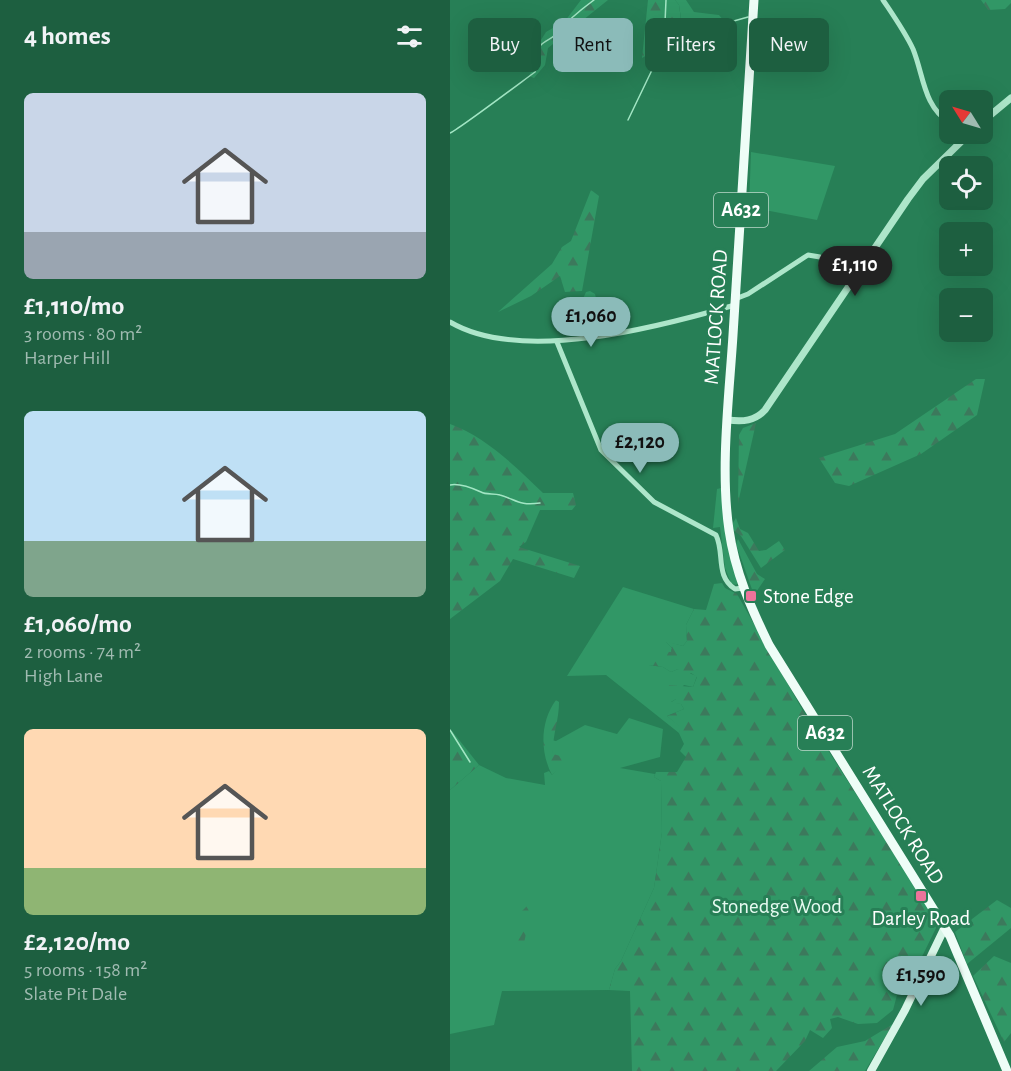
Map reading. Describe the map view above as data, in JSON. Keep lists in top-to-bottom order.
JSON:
{
  "streets": {
    "main road": ["A632", "MATLOCK ROAD"]
  },
  "parks": ["Stonedge Wood"],
  "places": {
    "transit": ["Stone Edge", "Darley Road"]
  },
  "north": "top left",
  "page": {
    "heading": "4 homes",
    "chip": [
      "Buy",
      "Rent",
      "Filters",
      "New"
    ],
    "list": [
      {
        "name": "£1,110/mo",
        "note": "3 rooms · 80 m² · Harper Hill"
      },
      {
        "name": "£1,060/mo",
        "note": "2 rooms · 74 m² · High Lane"
      },
      {
        "name": "£2,120/mo",
        "note": "5 rooms · 158 m² · Slate Pit Dale"
      }
    ],
    "map_buttons": ["+", "−"],
    "price": [
      "£1,110",
      "£1,060",
      "£2,120",
      "£1,590"
    ]
  }
}
